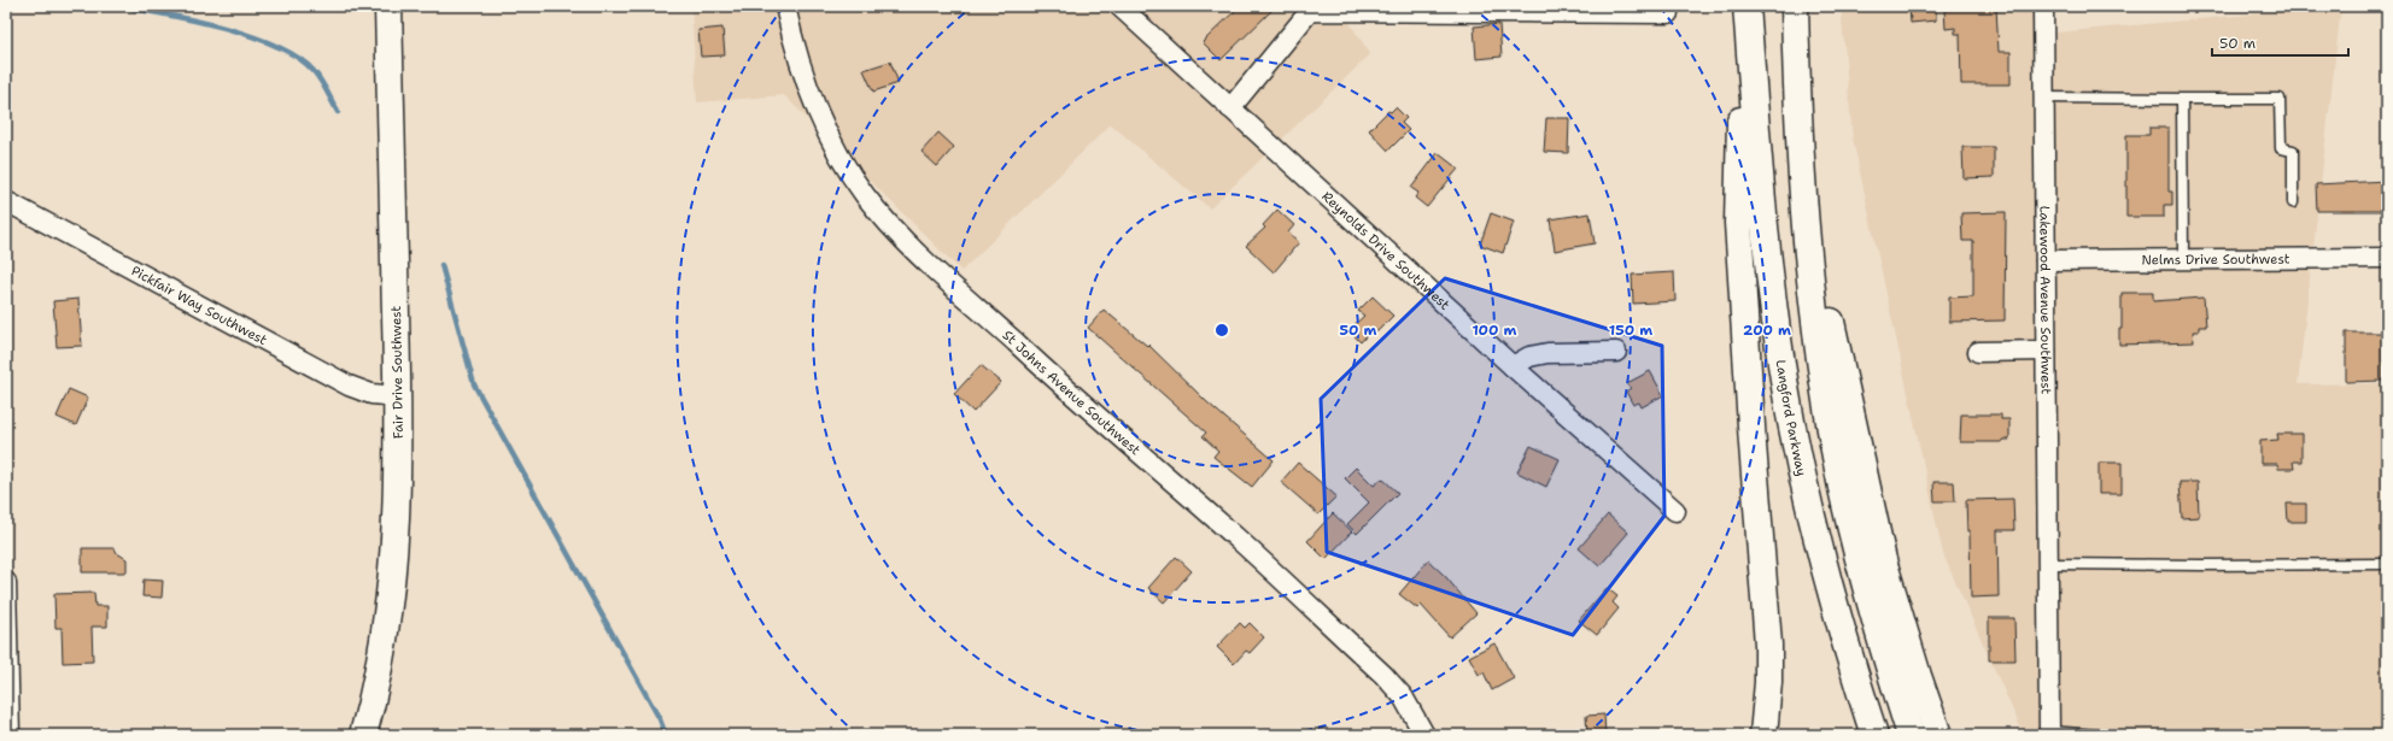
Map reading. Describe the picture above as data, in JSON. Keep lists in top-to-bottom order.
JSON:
{
  "streets": {
    "main road": ["Fair Drive Southwest", "Langford Parkway"],
    "street": [
      "Reynolds Drive Southwest",
      "Nelms Drive Southwest",
      "Lakewood Avenue Southwest",
      "Pickfair Way Southwest",
      "St Johns Avenue Southwest"
    ]
  },
  "crossings": [
    ["Nelms Drive Southwest", "Lakewood Avenue Southwest"],
    ["Pickfair Way Southwest", "Fair Drive Southwest"]
  ],
  "scale_bar": "50 m",
  "rings": [
    "50 m",
    "100 m",
    "150 m",
    "200 m"
  ]
}
